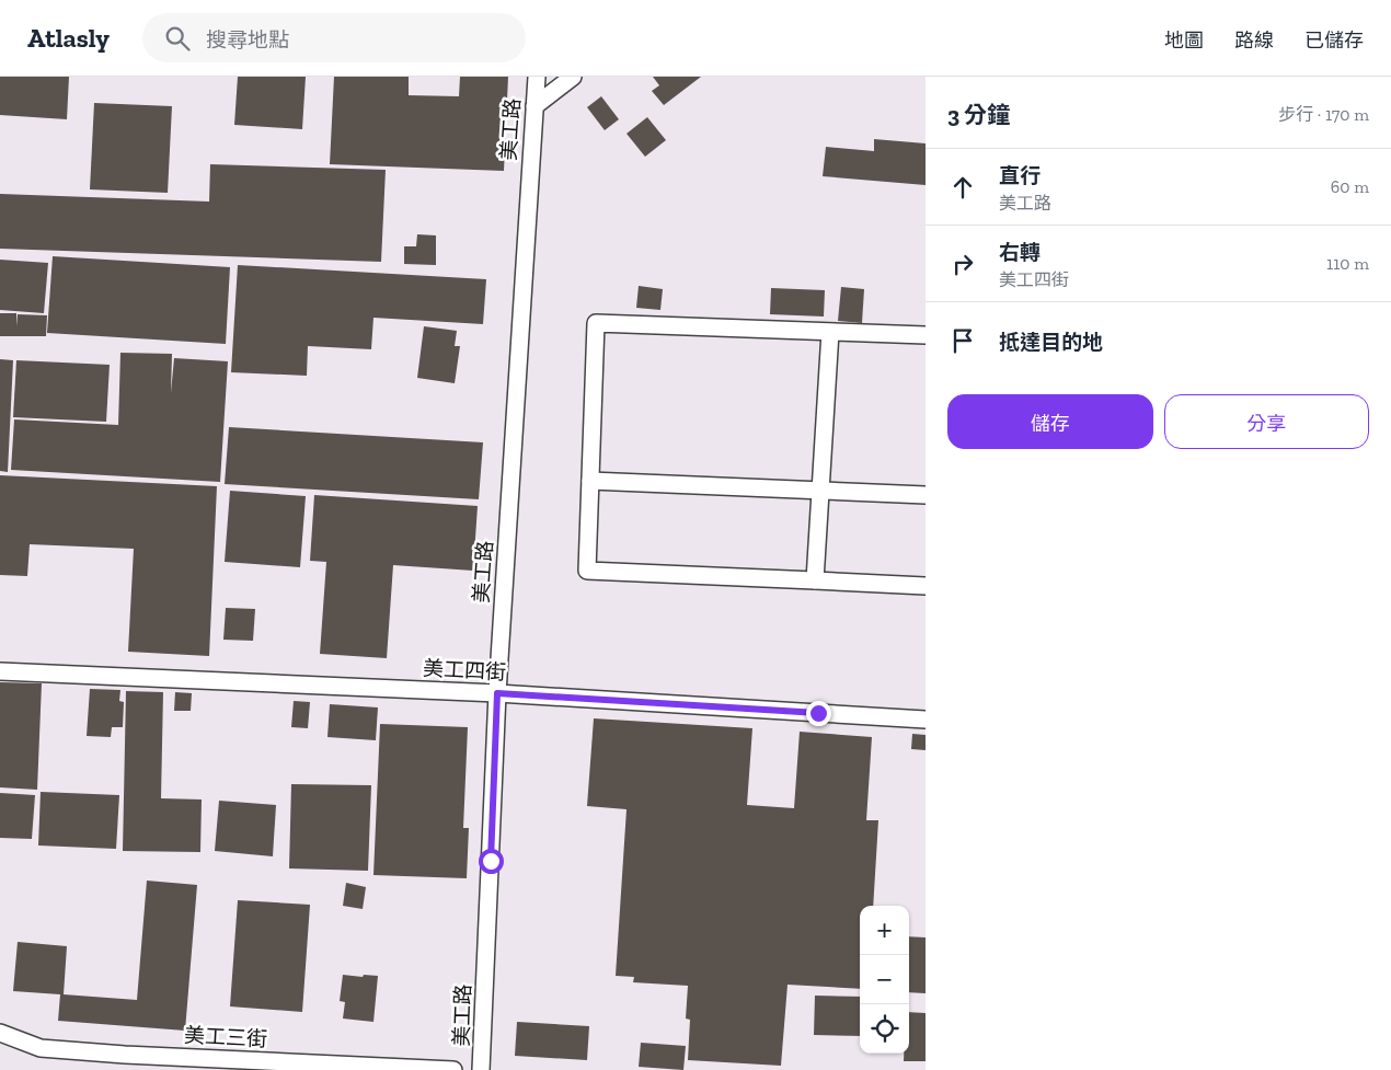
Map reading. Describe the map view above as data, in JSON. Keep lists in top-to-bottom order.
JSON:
{
  "streets": {
    "street": ["美工路", "美工四街", "美工三街"]
  },
  "crossings": [
    ["美工路", "美工四街"]
  ],
  "page": {
    "header": "Atlasly",
    "search": "搜尋地點",
    "nav": ["地圖", "路線", "已儲存"],
    "heading": ["3 分鐘", "步行 · 170 m"],
    "list": [
      ["直行", "美工路", "60 m"],
      ["右轉", "美工四街", "110 m"],
      "抵達目的地"
    ],
    "buttons": ["儲存", "分享"],
    "map_buttons": ["+", "−"]
  }
}
